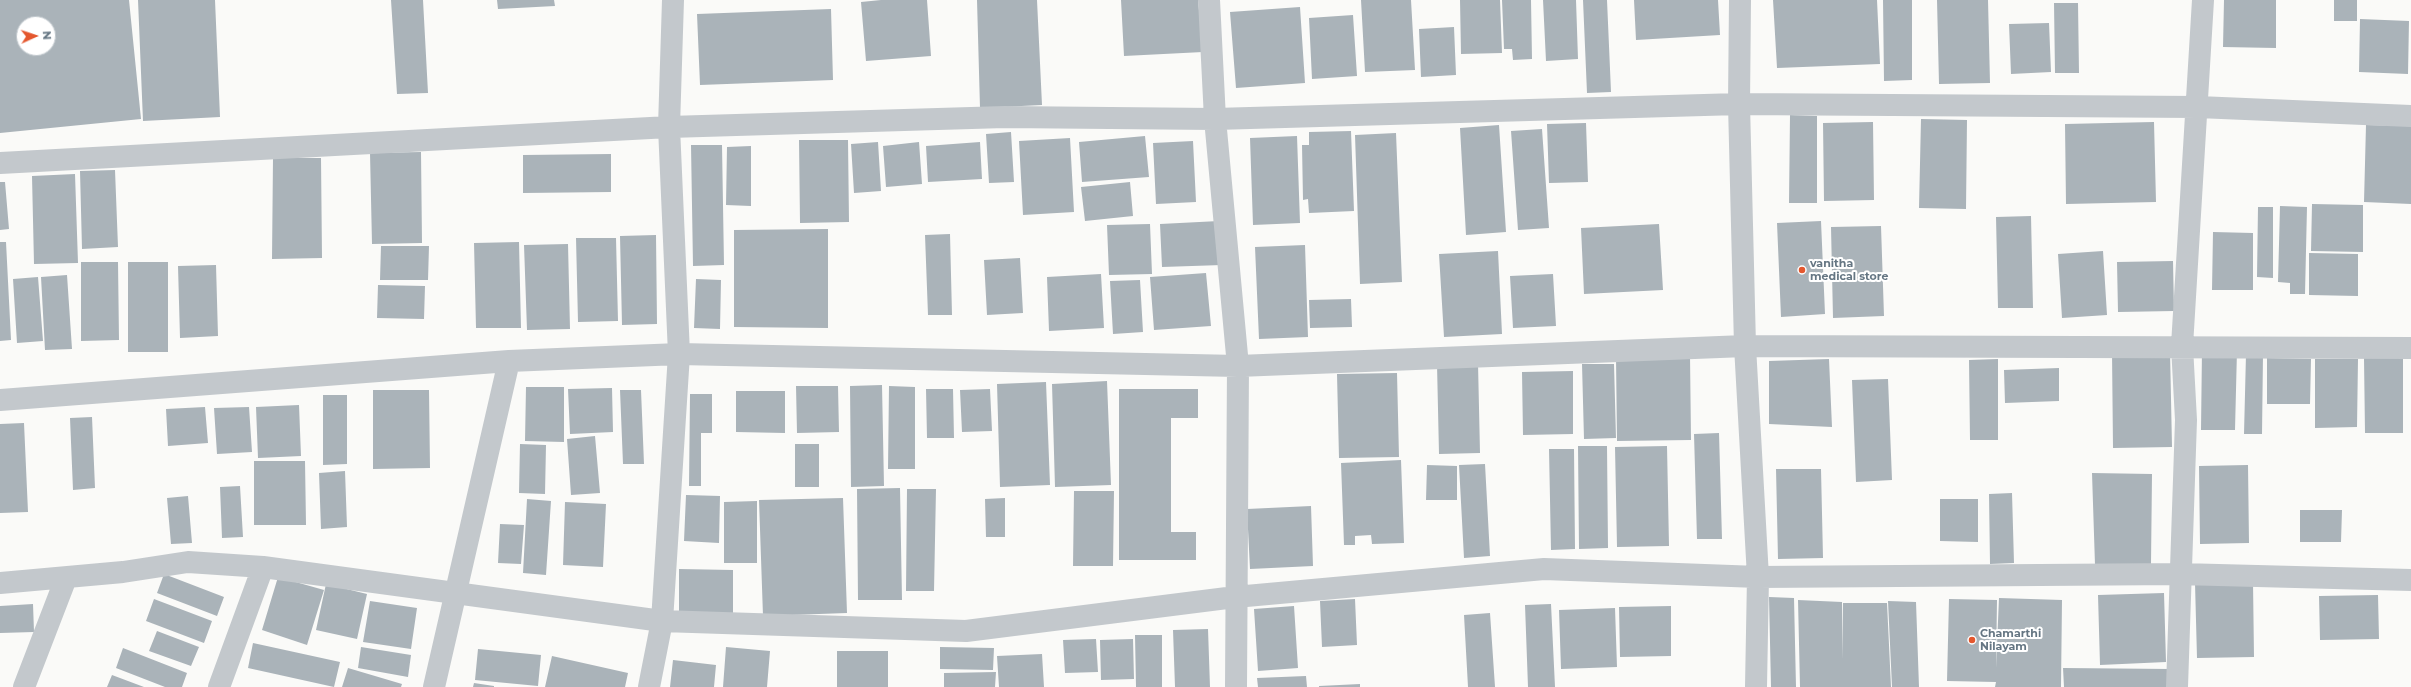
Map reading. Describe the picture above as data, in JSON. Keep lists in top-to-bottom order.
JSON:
{
  "places": ["vanitha medical store", "Chamarthi Nilayam"],
  "north": "right"
}
